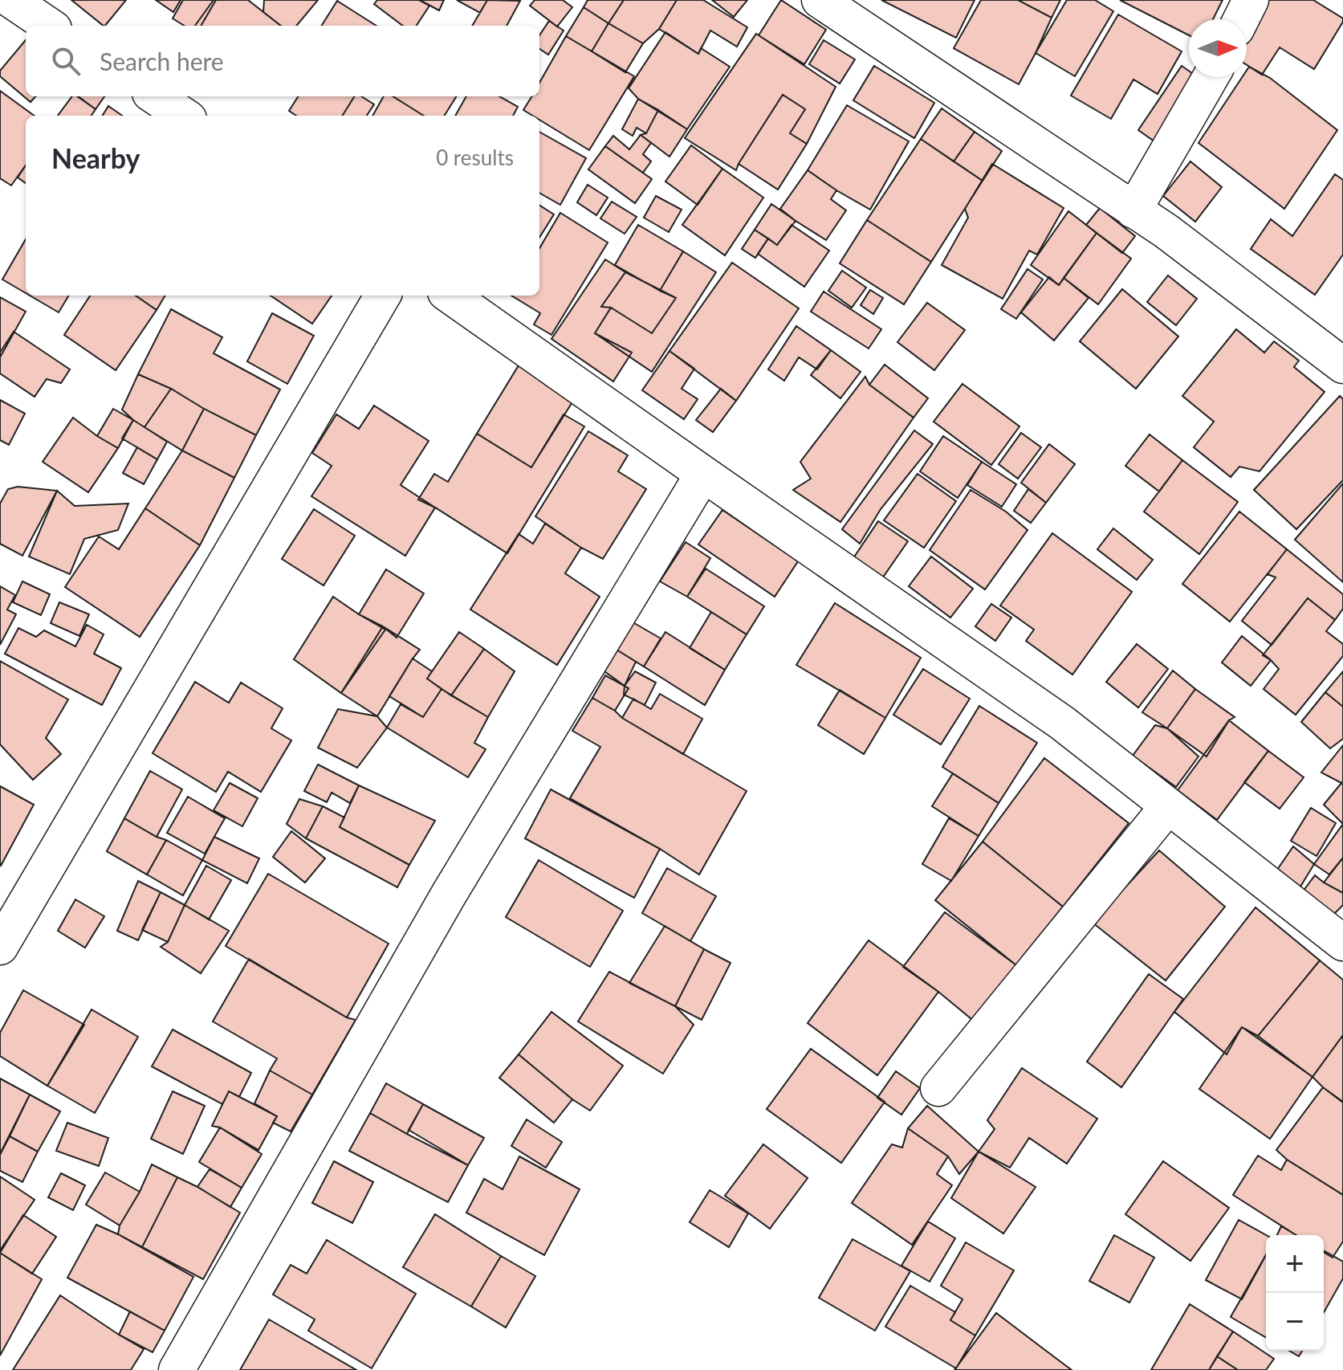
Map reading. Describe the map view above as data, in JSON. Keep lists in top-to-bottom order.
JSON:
{
  "north": "right",
  "page": {
    "search": "Search here",
    "heading": ["Nearby", "0 results"],
    "map_buttons": ["+", "−"]
  }
}
